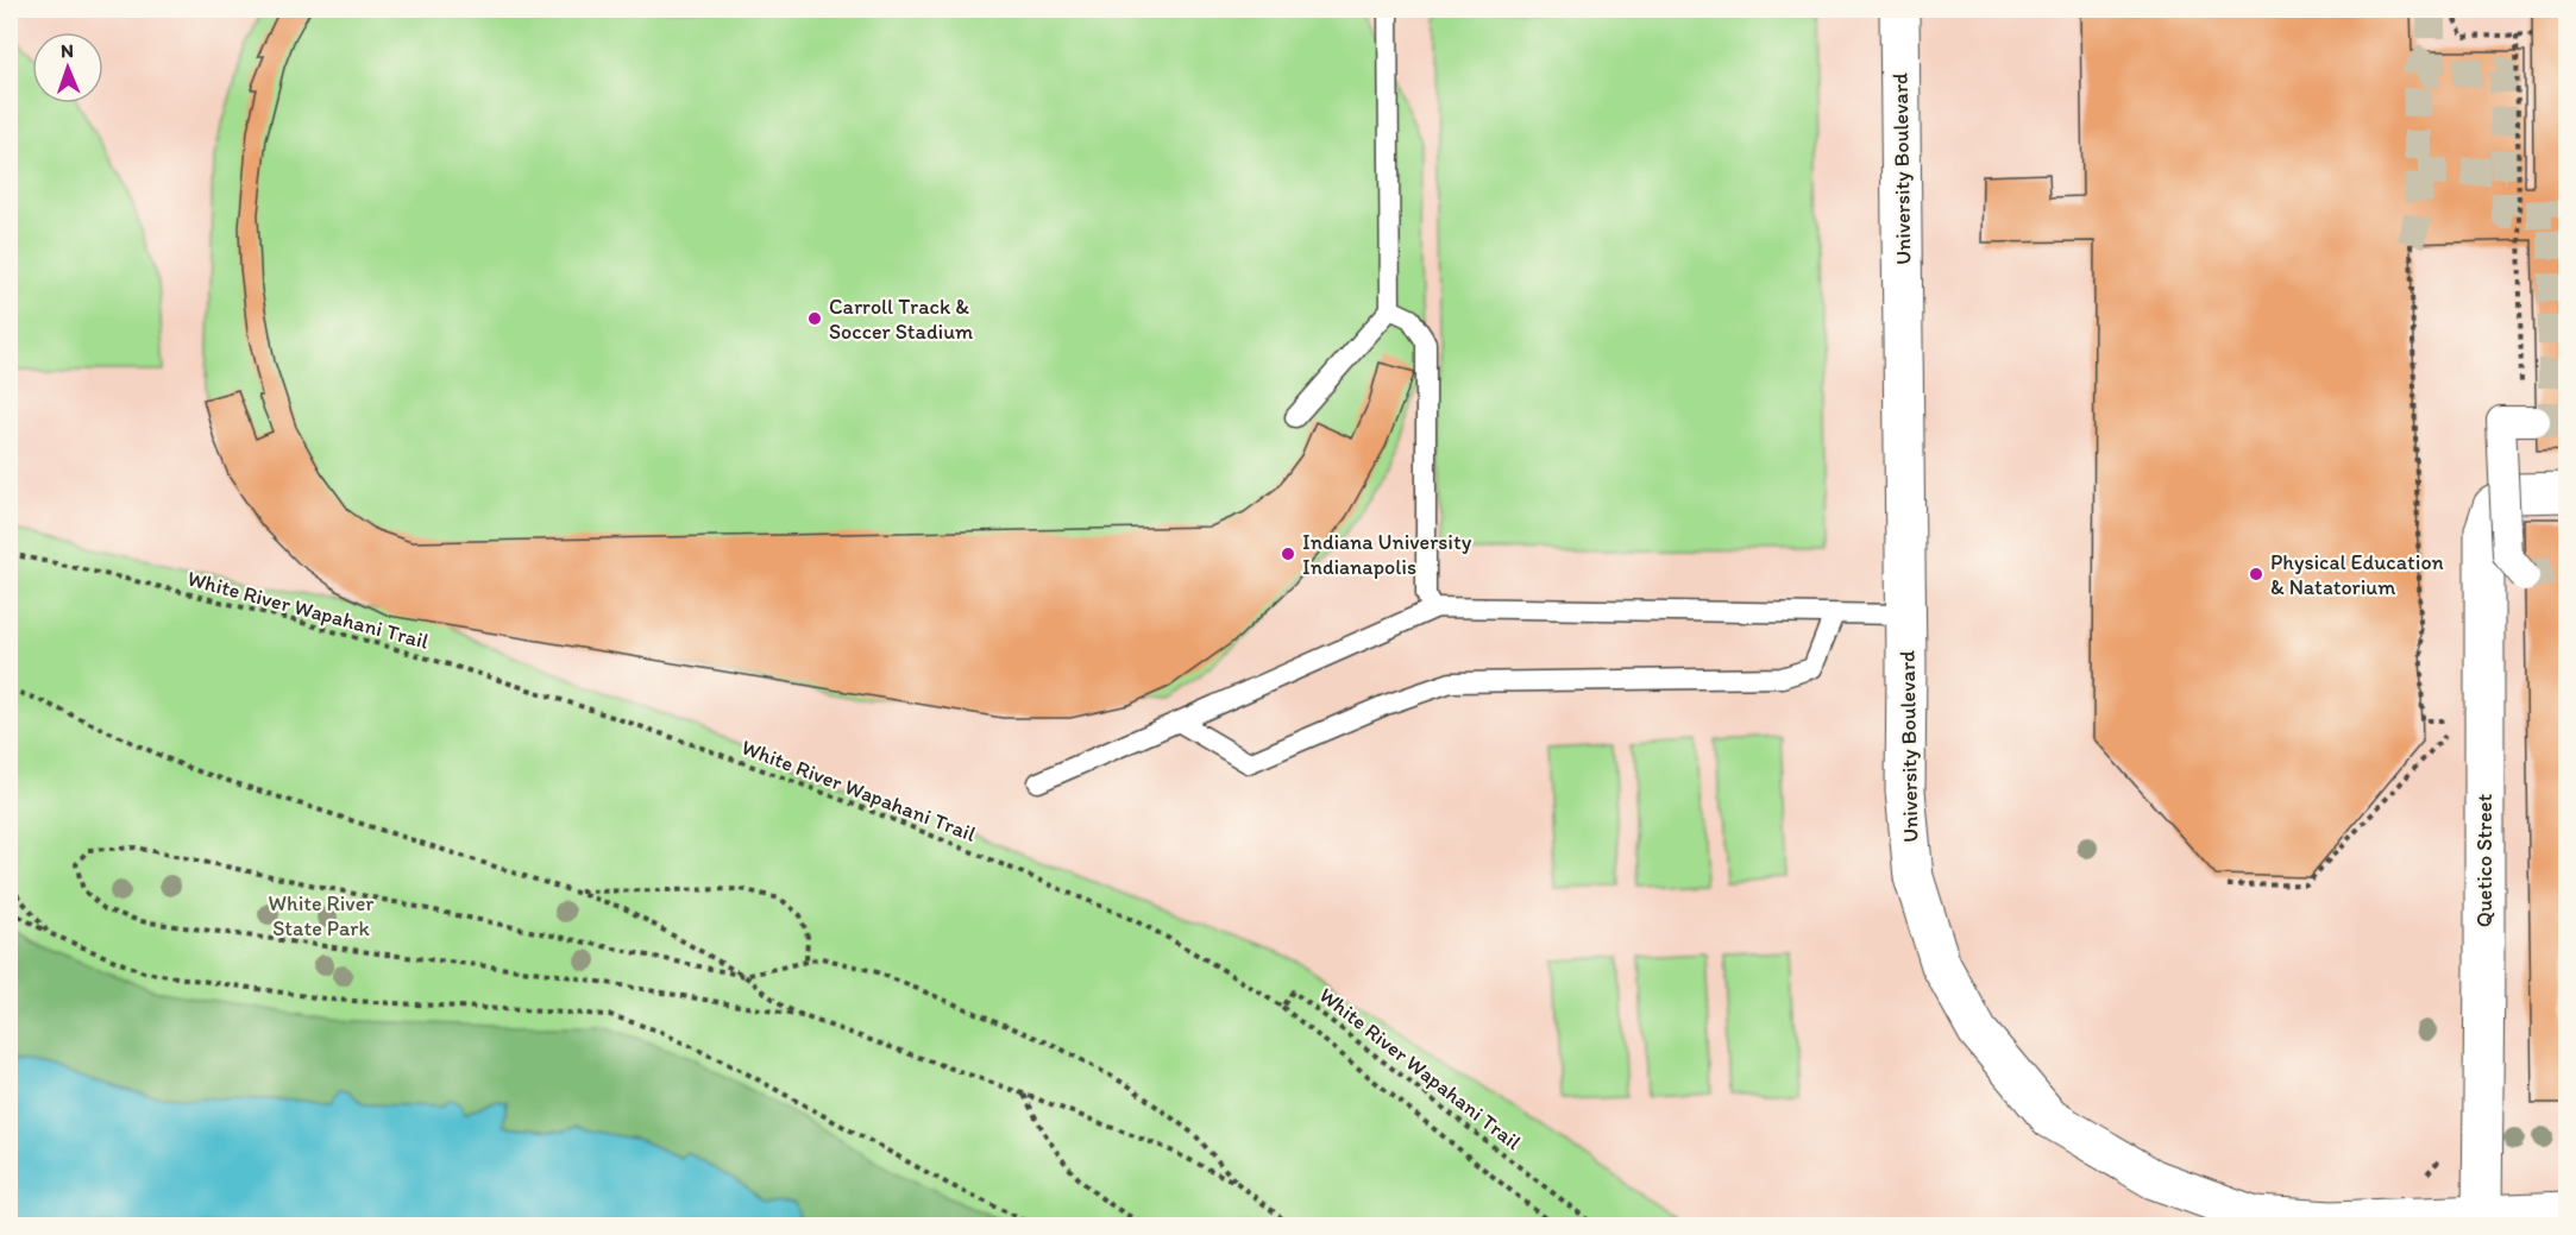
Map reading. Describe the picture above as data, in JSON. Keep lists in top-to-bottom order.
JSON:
{
  "streets": {
    "street": ["University Boulevard", "Quetico Street"],
    "path": ["White River Wapahani Trail"]
  },
  "crossings": [
    ["University Boulevard", "Quetico Street"]
  ],
  "parks": ["White River State Park"],
  "places": ["Carroll Track & Soccer Stadium", "Indiana University Indianapolis", "Physical Education & Natatorium"],
  "north": "top"
}
